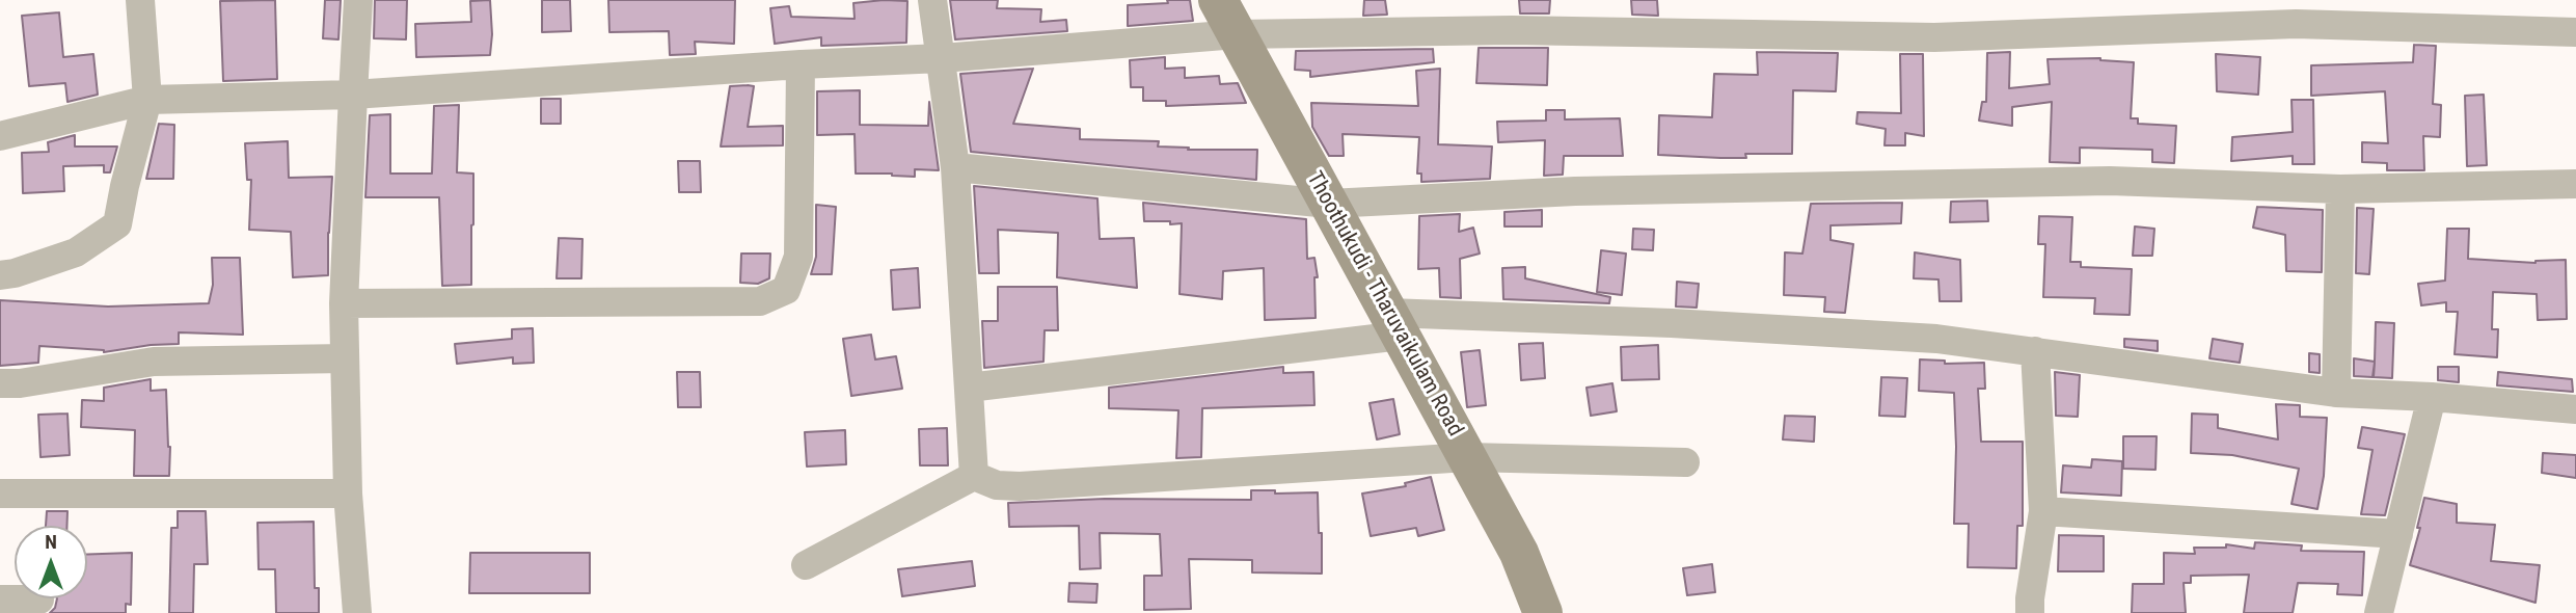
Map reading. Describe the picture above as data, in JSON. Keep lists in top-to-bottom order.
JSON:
{
  "streets": {
    "main road": ["Thoothukudi - Tharuvaikulam Road"]
  },
  "north": "top"
}
